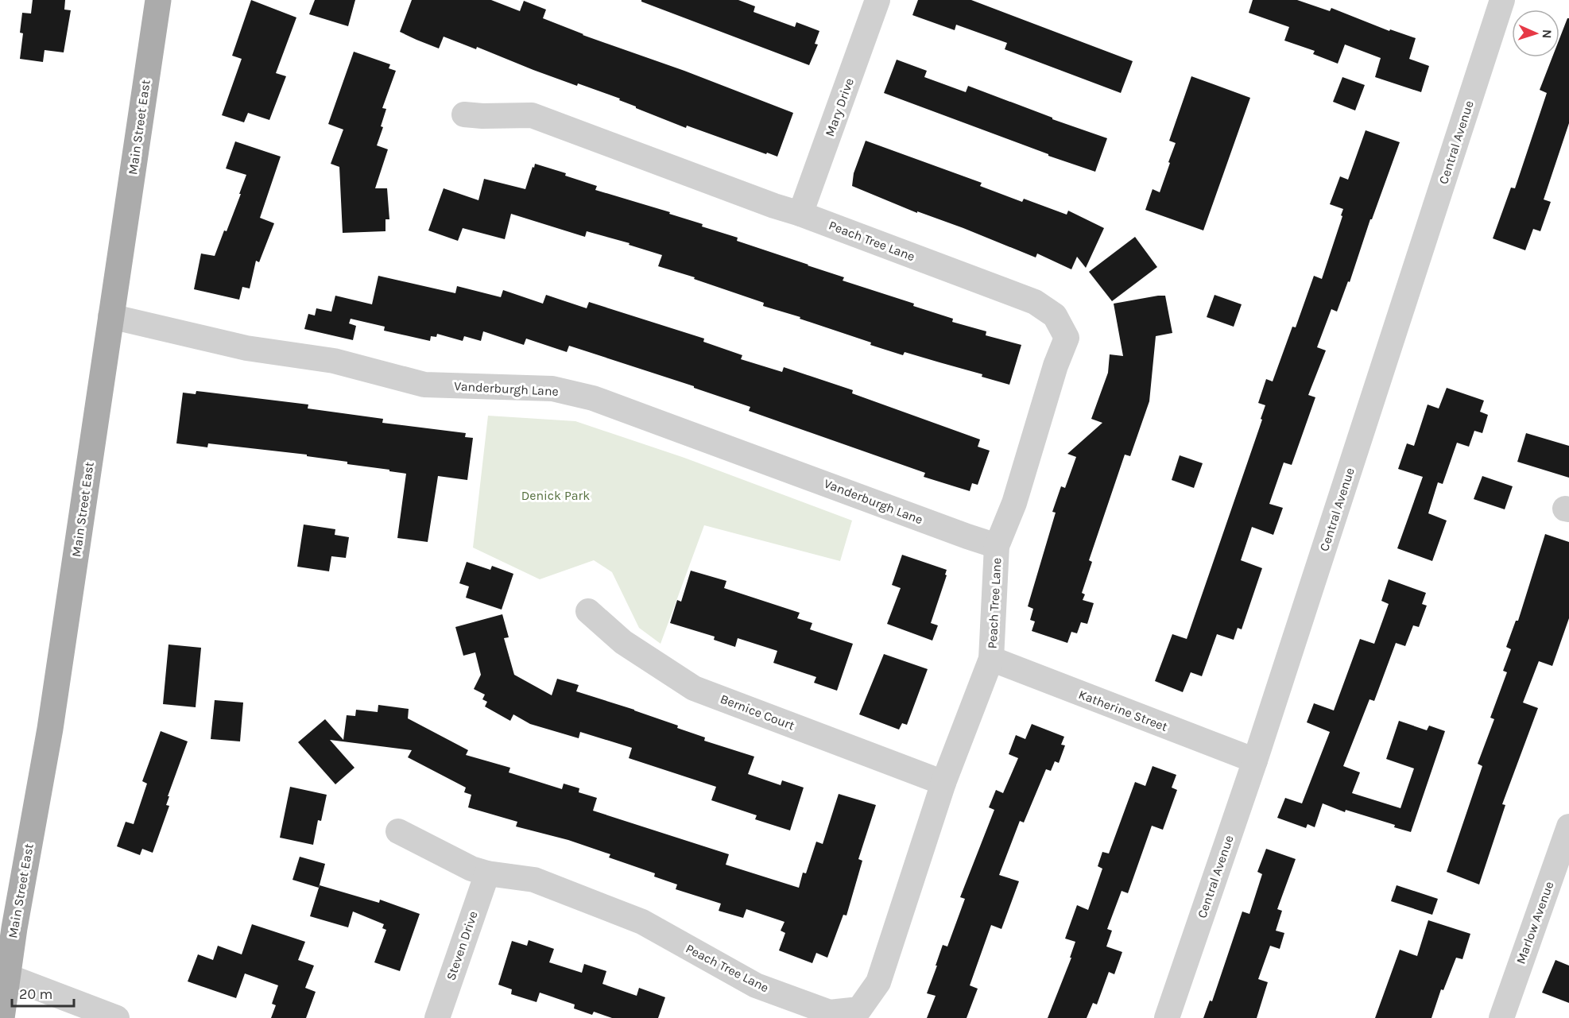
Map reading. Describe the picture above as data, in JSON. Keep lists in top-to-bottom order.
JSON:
{
  "streets": {
    "main road": ["Main Street East"],
    "street": [
      "Mary Drive",
      "Central Avenue",
      "Peach Tree Lane",
      "Vanderburgh Lane",
      "Katherine Street",
      "Bernice Court",
      "Marlow Avenue",
      "Steven Drive"
    ]
  },
  "crossings": [
    ["Mary Drive", "Peach Tree Lane"],
    ["Main Street East", "Vanderburgh Lane"],
    ["Central Avenue", "Katherine Street"],
    ["Peach Tree Lane", "Vanderburgh Lane"],
    ["Peach Tree Lane", "Katherine Street"],
    ["Peach Tree Lane", "Bernice Court"],
    ["Peach Tree Lane", "Steven Drive"]
  ],
  "parks": ["Denick Park"],
  "scale_bar": "20 m",
  "north": "right"
}
